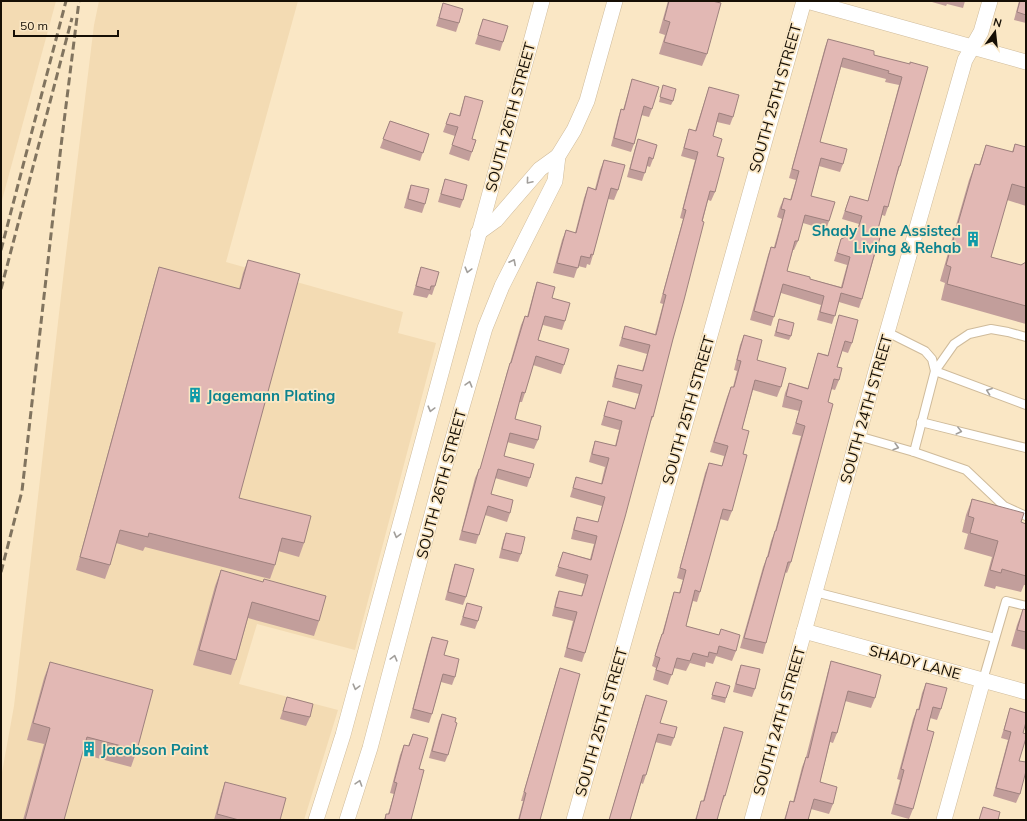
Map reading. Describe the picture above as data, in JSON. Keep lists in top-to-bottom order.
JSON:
{
  "streets": {
    "street": [
      "SOUTH 25TH STREET",
      "SOUTH 26TH STREET",
      "SOUTH 24TH STREET",
      "SHADY LANE"
    ]
  },
  "crossings": [
    ["SOUTH 24TH STREET", "SHADY LANE"]
  ],
  "places": {
    "building": ["Shady Lane Assisted Living & Rehab", "Jagemann Plating", "Jacobson Paint"]
  },
  "scale_bar": "50 m",
  "north": "top"
}
